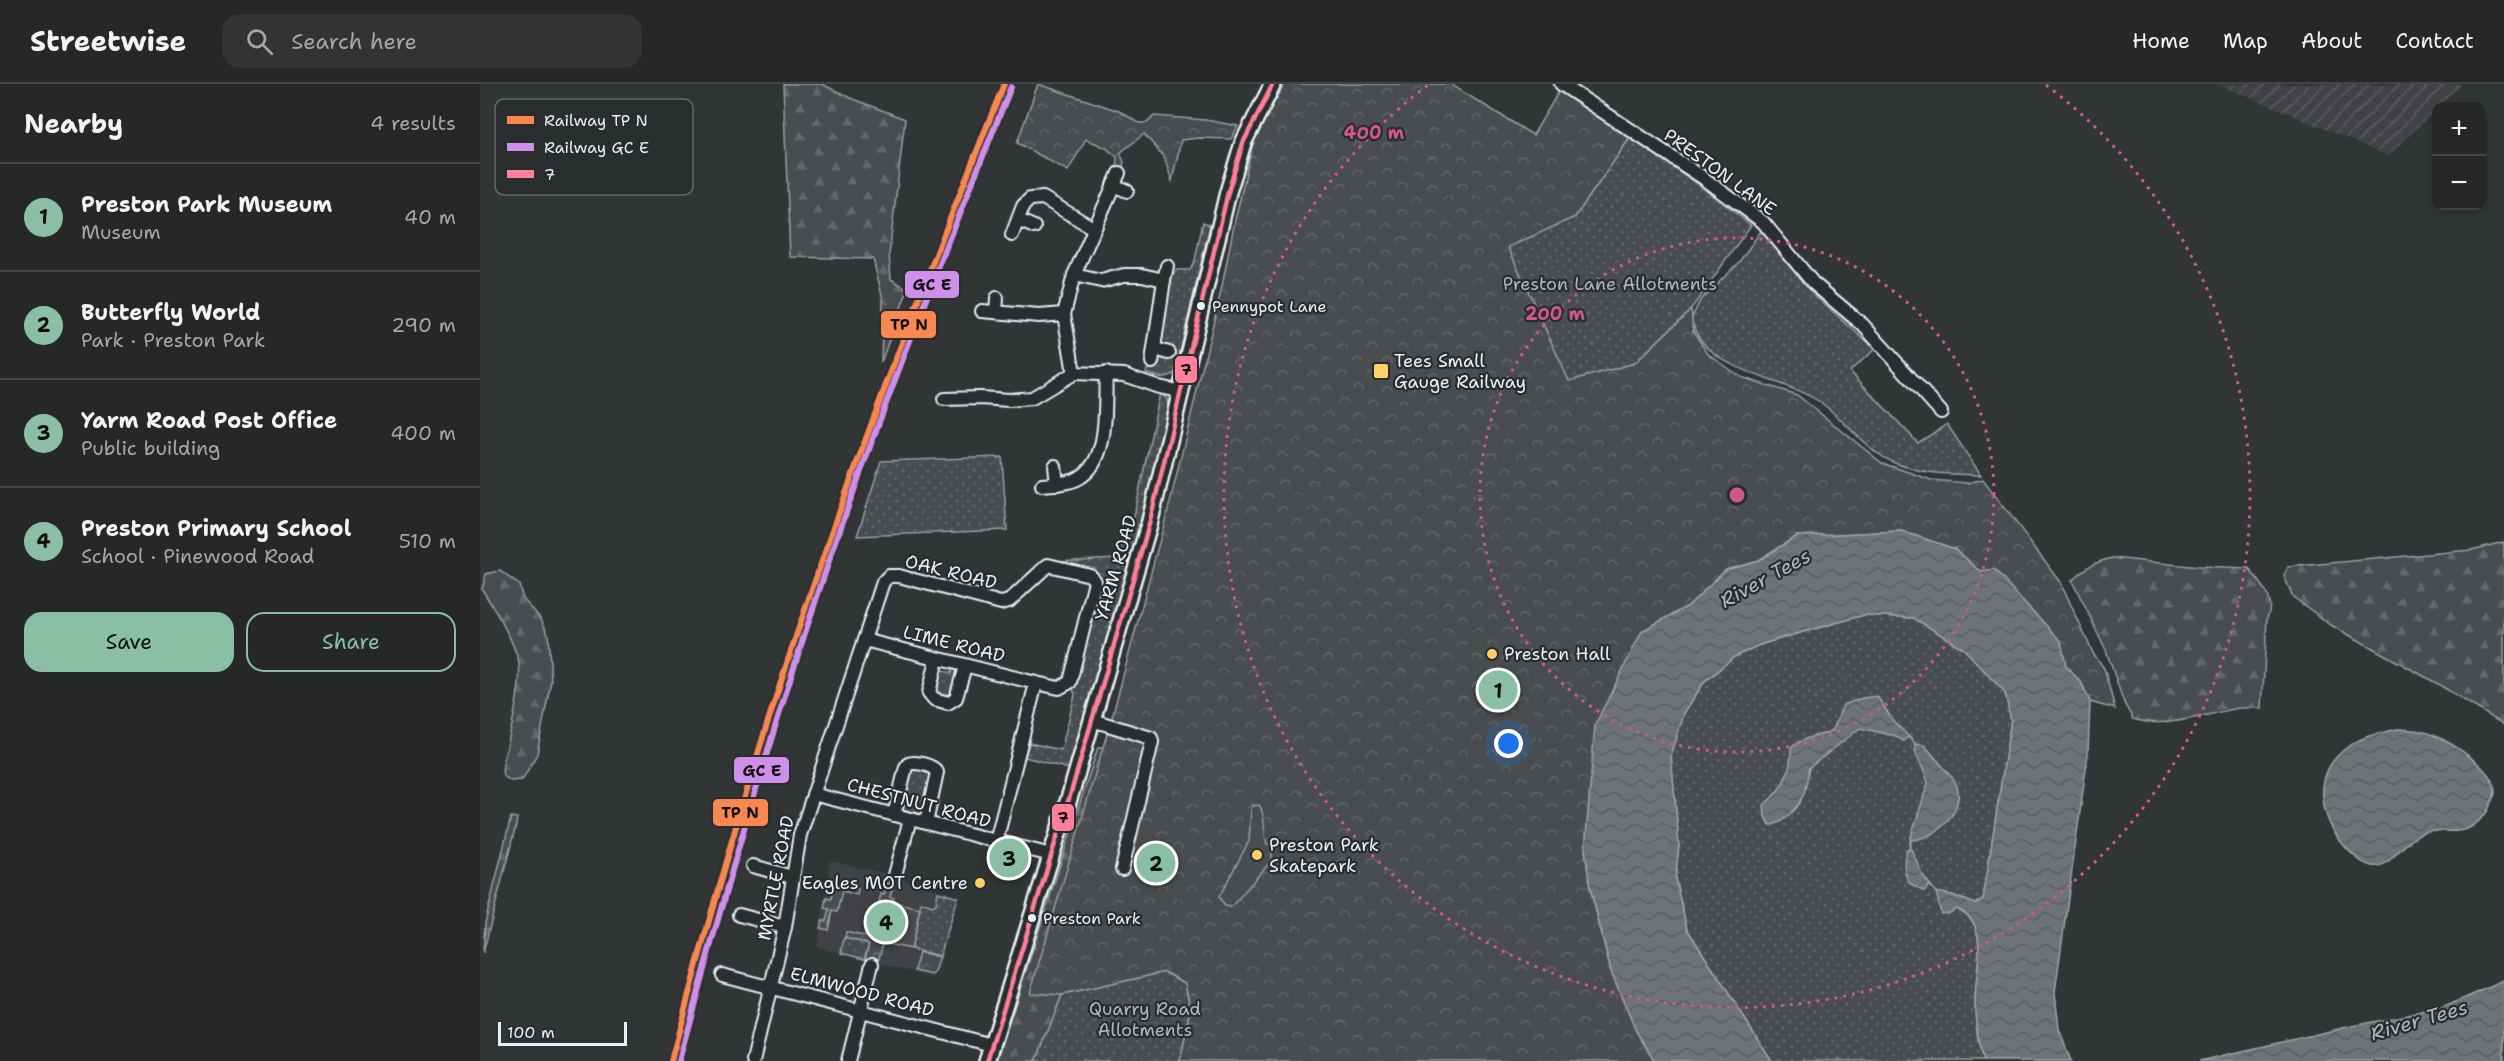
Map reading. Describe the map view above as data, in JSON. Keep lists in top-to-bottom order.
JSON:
{
  "streets": {
    "main road": ["YARM ROAD"],
    "street": [
      "PRESTON LANE",
      "OAK ROAD",
      "LIME ROAD",
      "CHESTNUT ROAD",
      "MYRTLE ROAD",
      "ELMWOOD ROAD"
    ]
  },
  "crossings": [
    ["YARM ROAD", "CHESTNUT ROAD"],
    ["YARM ROAD", "ELMWOOD ROAD"],
    ["OAK ROAD", "LIME ROAD"],
    ["OAK ROAD", "MYRTLE ROAD"],
    ["LIME ROAD", "MYRTLE ROAD"],
    ["CHESTNUT ROAD", "MYRTLE ROAD"],
    ["MYRTLE ROAD", "ELMWOOD ROAD"]
  ],
  "water": ["River Tees"],
  "parks": ["Preston Lane Allotments", "Quarry Road Allotments"],
  "places": {
    "other": [
      "Pennypot Lane",
      "Preston Hall",
      "Preston Park Skatepark",
      "Eagles MOT Centre",
      "Preston Park"
    ],
    "transit": ["Tees Small Gauge Railway"]
  },
  "lines": ["transit line 7"],
  "legend": ["Railway TP N", "Railway GC E", "7"],
  "scale_bar": "100 m",
  "page": {
    "header": "Streetwise",
    "search": "Search here",
    "nav": [
      "Home",
      "Map",
      "About",
      "Contact"
    ],
    "heading": ["Nearby", "4 results"],
    "map_buttons": ["+", "−"],
    "list": [
      {
        "mark": "1",
        "name": "Preston Park Museum",
        "note": "Museum",
        "value": "40 m"
      },
      {
        "mark": "2",
        "name": "Butterfly World",
        "note": "Park · Preston Park",
        "value": "290 m"
      },
      {
        "mark": "3",
        "name": "Yarm Road Post Office",
        "note": "Public building",
        "value": "400 m"
      },
      {
        "mark": "4",
        "name": "Preston Primary School",
        "note": "School · Pinewood Road",
        "value": "510 m"
      }
    ],
    "buttons": ["Save", "Share"],
    "pins": [
      "1",
      "3",
      "2",
      "4"
    ],
    "scale": "100 m"
  },
  "rings": ["400 m", "200 m"]
}
